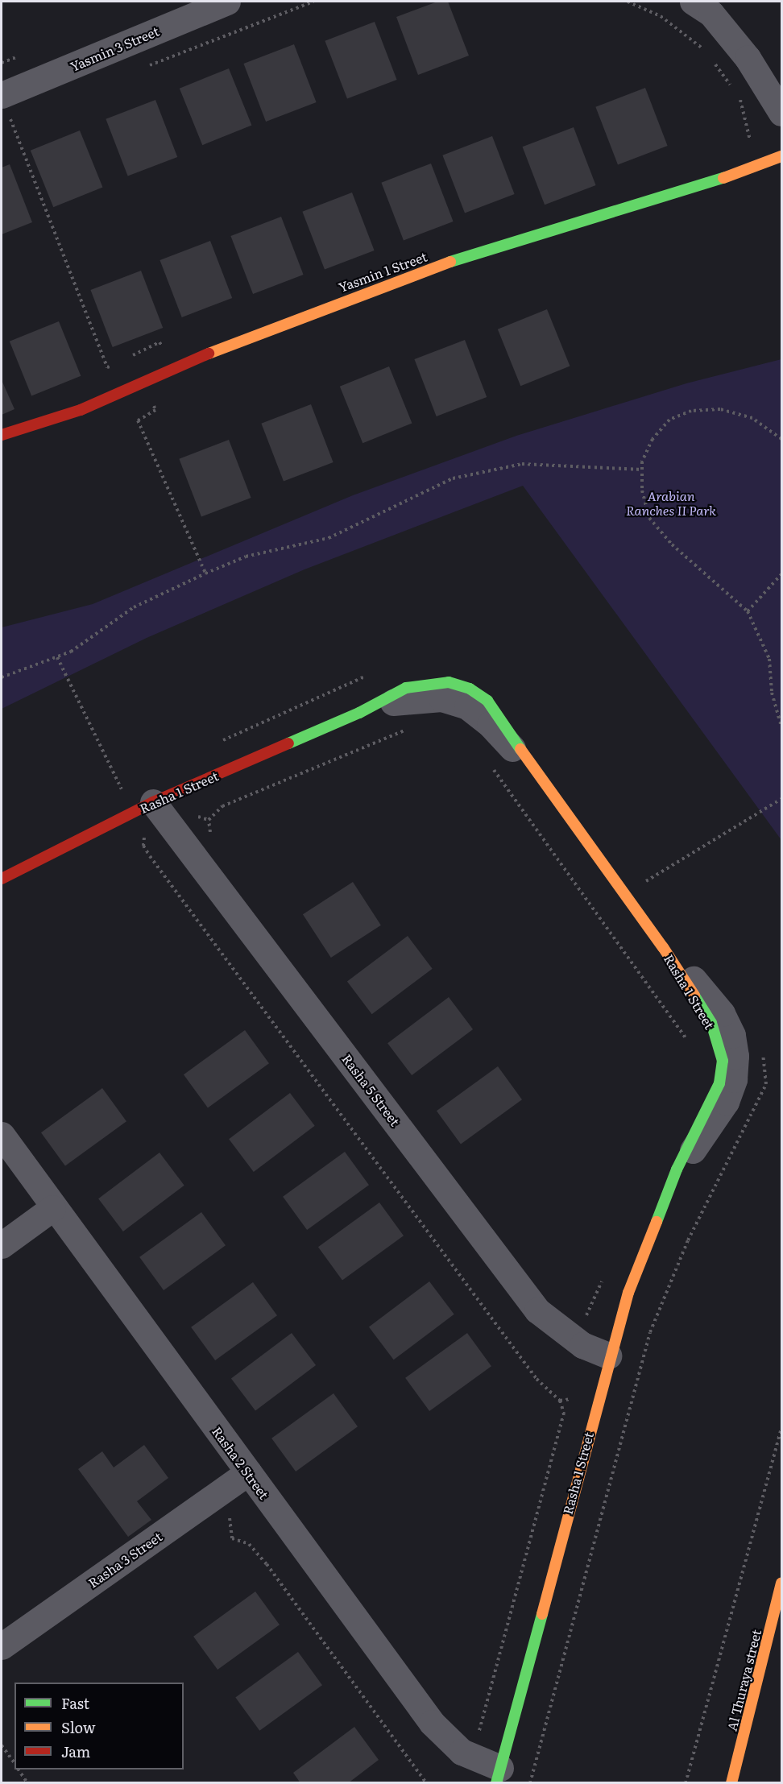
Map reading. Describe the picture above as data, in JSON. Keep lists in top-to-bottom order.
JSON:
{
  "streets": {
    "street": [
      "Yasmin 3 Street",
      "Yasmin 1 Street",
      "Rasha 1 Street",
      "Rasha 5 Street",
      "Rasha 2 Street",
      "Rasha 3 Street",
      "Al Thuraya street"
    ]
  },
  "crossings": [
    ["Rasha 1 Street", "Rasha 5 Street"],
    ["Rasha 1 Street", "Rasha 2 Street"],
    ["Rasha 2 Street", "Rasha 3 Street"]
  ],
  "parks": ["Arabian Ranches II Park"],
  "legend": ["Fast", "Slow", "Jam"]
}
